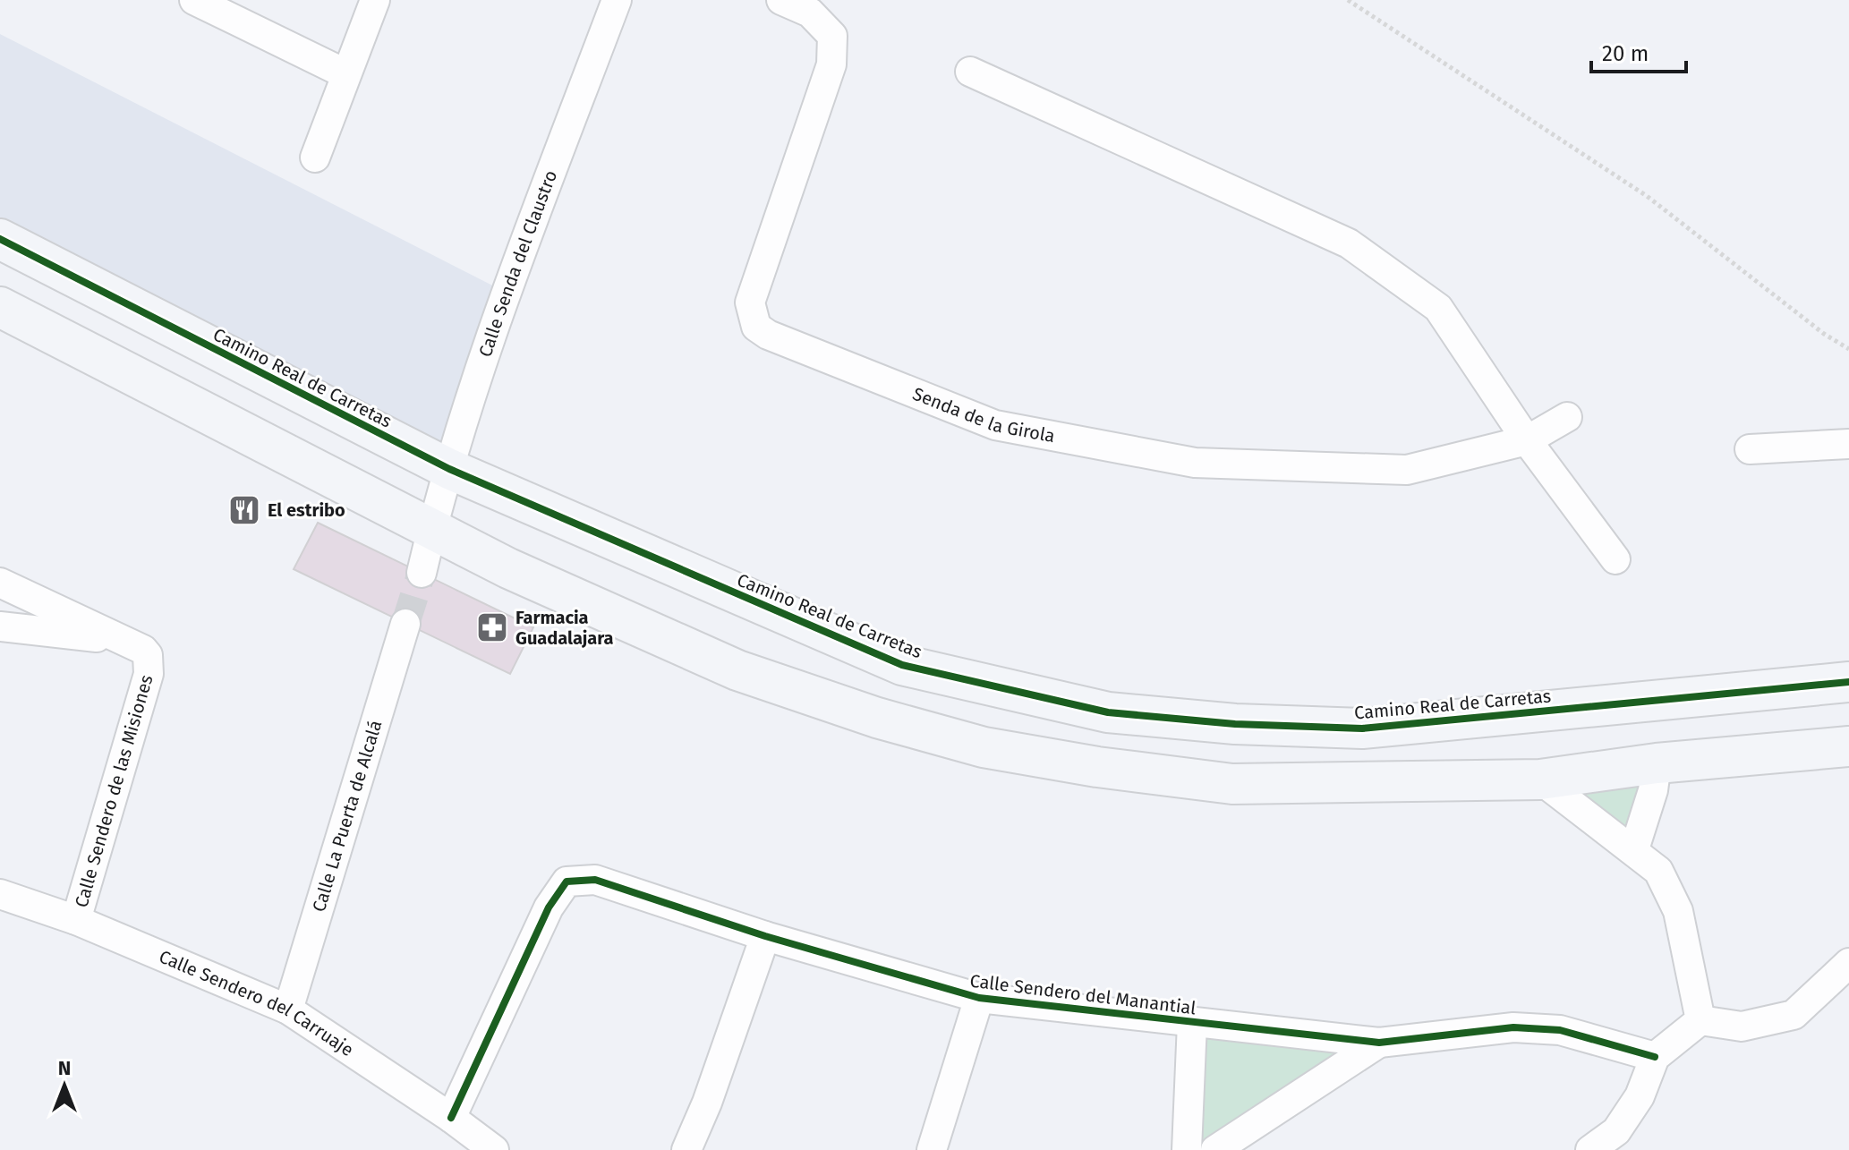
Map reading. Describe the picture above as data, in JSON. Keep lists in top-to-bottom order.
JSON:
{
  "streets": {
    "street": [
      "Calle Senda del Claustro",
      "Camino Real de Carretas",
      "Senda de la Girola",
      "Calle Sendero de las Misiones",
      "Calle La Puerta de Alcalá",
      "Calle Sendero del Manantial",
      "Calle Sendero del Carruaje"
    ]
  },
  "crossings": [
    ["Calle Senda del Claustro", "Camino Real de Carretas"],
    ["Calle Sendero de las Misiones", "Calle Sendero del Carruaje"],
    ["Calle La Puerta de Alcalá", "Calle Sendero del Carruaje"],
    ["Calle Sendero del Manantial", "Calle Sendero del Carruaje"]
  ],
  "places": {
    "restaurant": ["El estribo"],
    "pharmacy": ["Farmacia Guadalajara"]
  },
  "scale_bar": "20 m",
  "north": "top"
}
